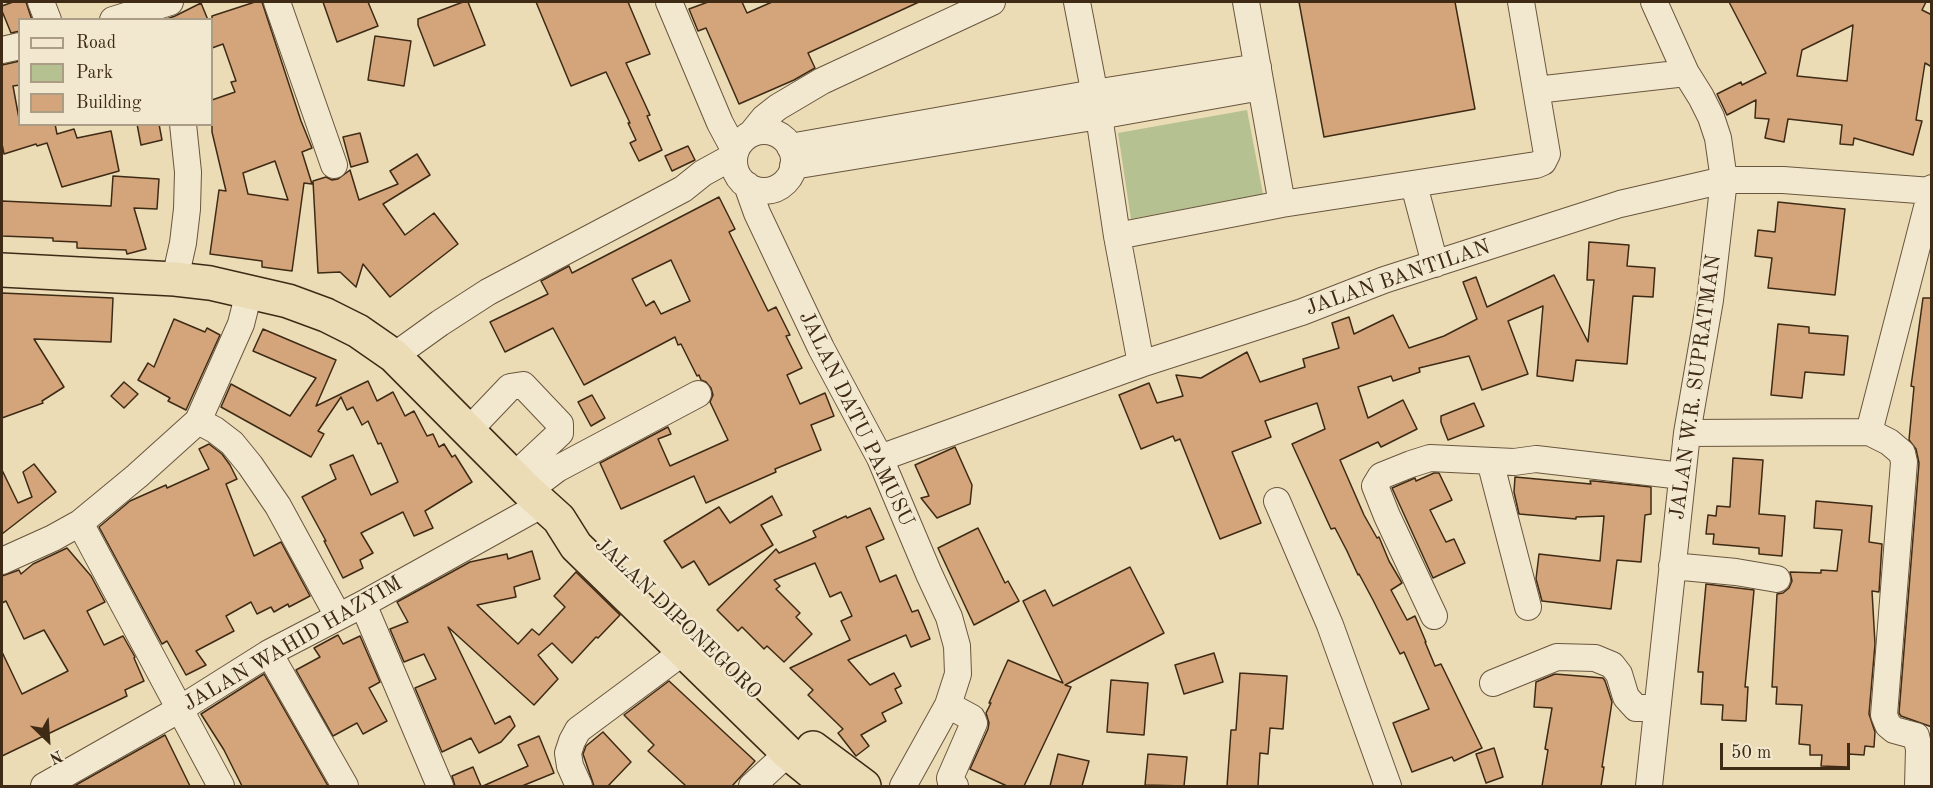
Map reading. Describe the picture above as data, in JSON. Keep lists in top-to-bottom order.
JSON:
{
  "streets": {
    "highway": ["JALAN DIPONEGORO"],
    "street": [
      "JALAN BANTILAN",
      "JALAN W.R. SUPRATMAN",
      "JALAN DATU PAMUSU",
      "JALAN WAHID HAZYIM"
    ]
  },
  "crossings": [
    ["JALAN BANTILAN", "JALAN W.R. SUPRATMAN"],
    ["JALAN BANTILAN", "JALAN DATU PAMUSU"],
    ["JALAN DIPONEGORO", "JALAN WAHID HAZYIM"]
  ],
  "legend": ["Road", "Park", "Building"],
  "scale_bar": "50 m",
  "north": "bottom right"
}
